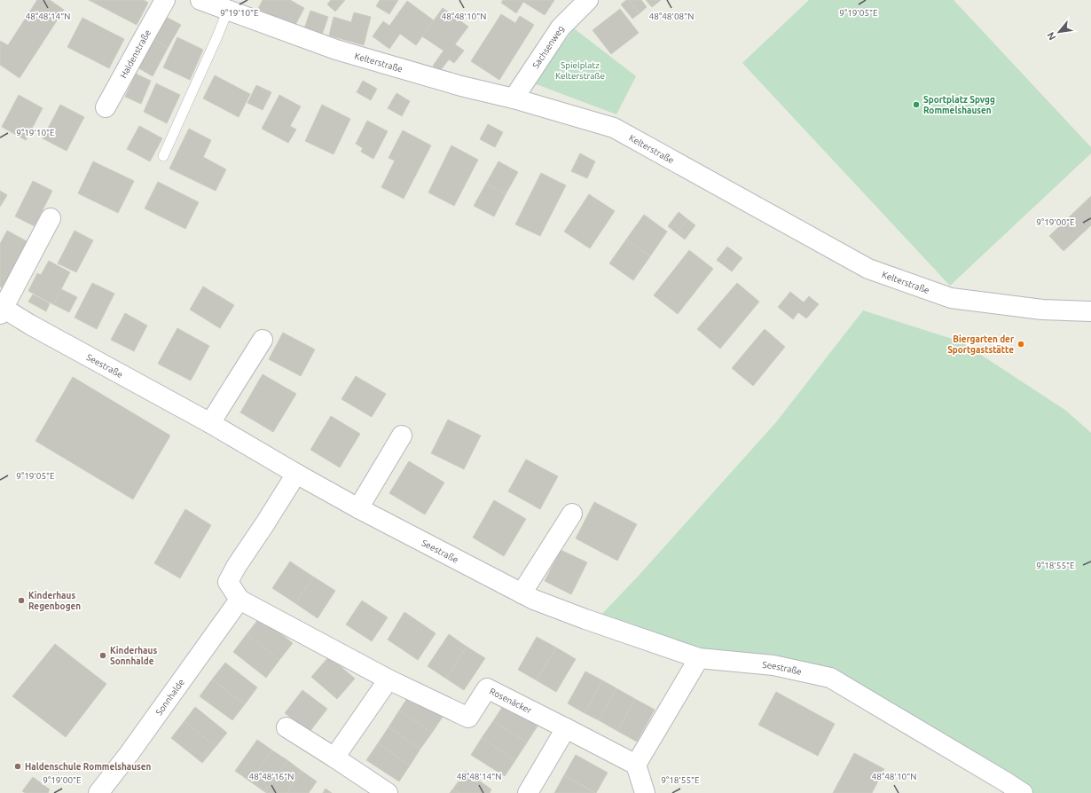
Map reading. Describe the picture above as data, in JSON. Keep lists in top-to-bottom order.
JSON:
{
  "streets": {
    "street": [
      "Sachsenweg",
      "Haldenstraße",
      "Kelterstraße",
      "Seestraße",
      "Sonnhalde",
      "Rosenäcker"
    ]
  },
  "crossings": [
    ["Sachsenweg", "Kelterstraße"]
  ],
  "parks": ["Spielplatz Kelterstraße"],
  "places": [
    "Sportplatz Spvgg Rommelshausen",
    "Biergarten der Sportgaststätte",
    "Kinderhaus Regenbogen",
    "Kinderhaus Sonnhalde",
    "Haldenschule Rommelshausen"
  ],
  "north": "bottom left",
  "coordinates": [
    "9°19'10\"E",
    "9°19'05\"E",
    "48°48'14\"N",
    "48°48'10\"N",
    "48°48'08\"N",
    "9°19'00\"E",
    "9°18'55\"E",
    "48°48'16\"N"
  ]
}
